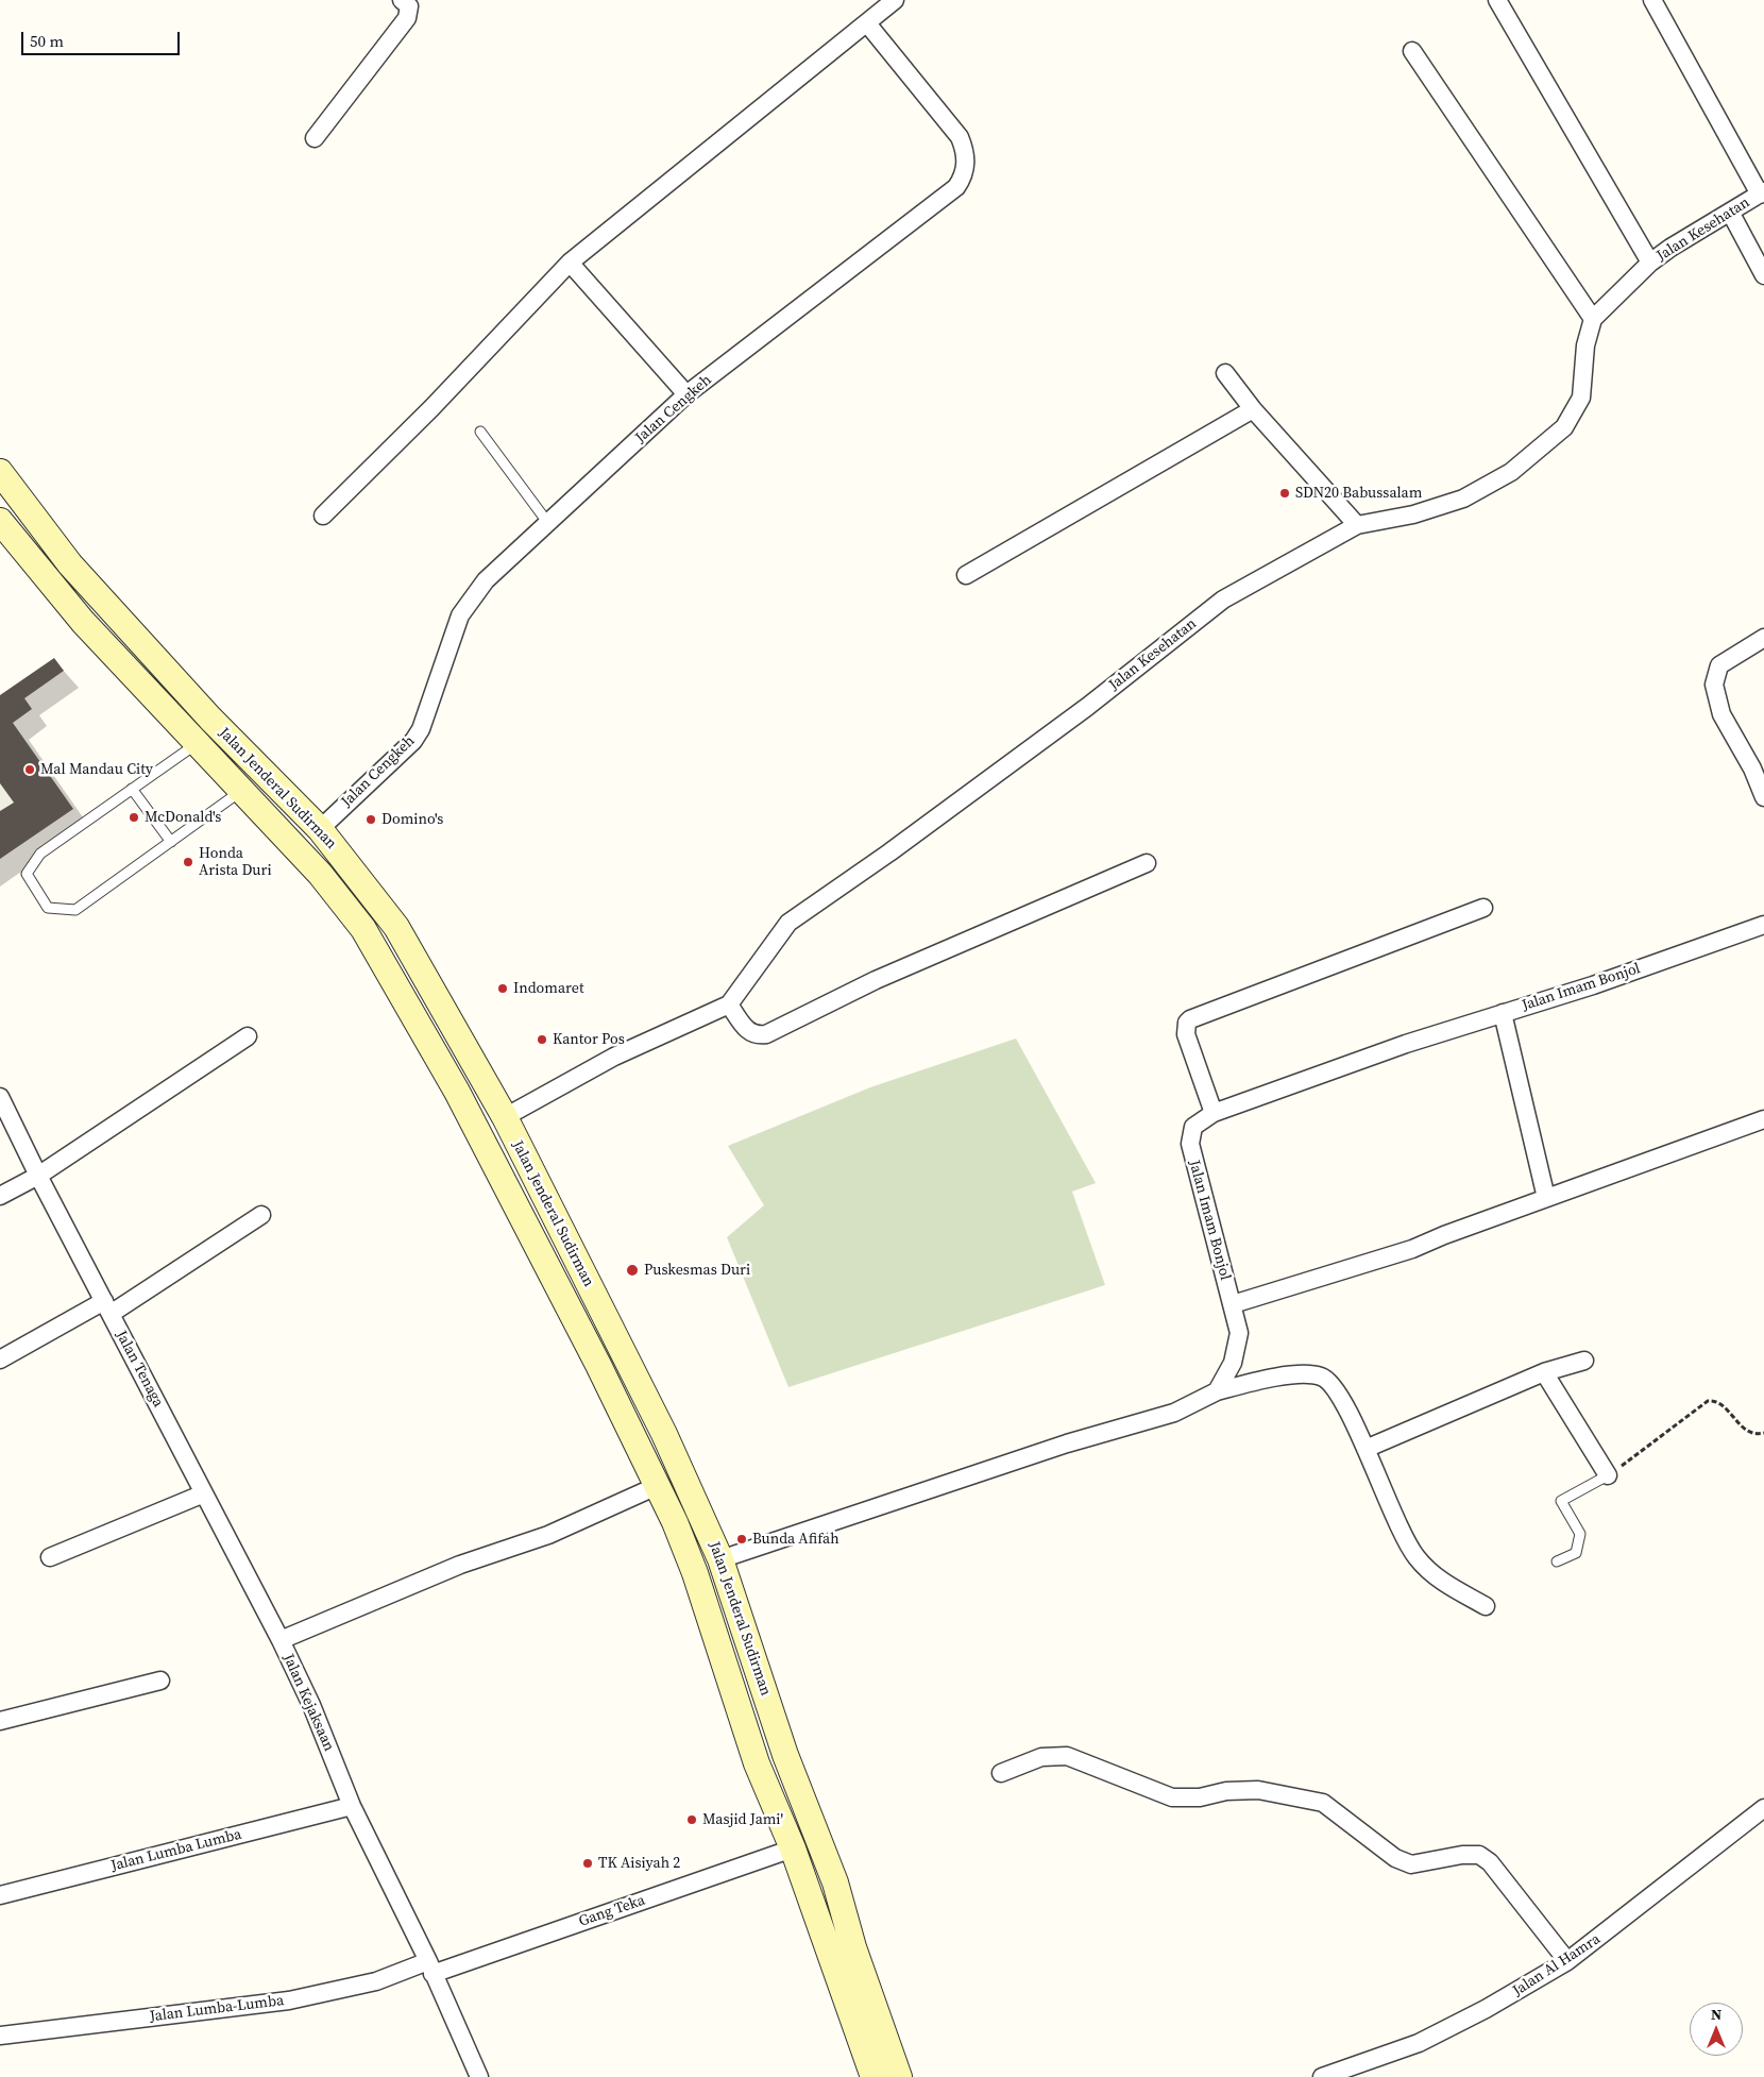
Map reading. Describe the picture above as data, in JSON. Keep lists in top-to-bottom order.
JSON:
{
  "streets": {
    "street": [
      "Jalan Kesehatan",
      "Jalan Cengkeh",
      "Jalan Jenderal Sudirman",
      "Jalan Imam Bonjol",
      "Jalan Tenaga",
      "Jalan Kejaksaan",
      "Jalan Lumba Lumba",
      "Gang Teka",
      "Jalan Al Hamra",
      "Jalan Lumba-Lumba"
    ]
  },
  "crossings": [
    ["Jalan Kesehatan", "Jalan Jenderal Sudirman"],
    ["Jalan Cengkeh", "Jalan Jenderal Sudirman"],
    ["Jalan Jenderal Sudirman", "Jalan Kejaksaan"],
    ["Jalan Jenderal Sudirman", "Gang Teka"],
    ["Jalan Tenaga", "Jalan Kejaksaan"],
    ["Jalan Kejaksaan", "Jalan Lumba Lumba"],
    ["Jalan Kejaksaan", "Gang Teka"],
    ["Jalan Kejaksaan", "Jalan Lumba-Lumba"],
    ["Gang Teka", "Jalan Lumba-Lumba"]
  ],
  "places": [
    "SDN20 Babussalam",
    "Mal Mandau City",
    "McDonald's",
    "Domino's",
    "Honda Arista Duri",
    "Indomaret",
    "Kantor Pos",
    "Puskesmas Duri",
    "Bunda Afifah",
    "Masjid Jami'",
    "TK Aisiyah 2"
  ],
  "scale_bar": "50 m",
  "north": "top"
}
